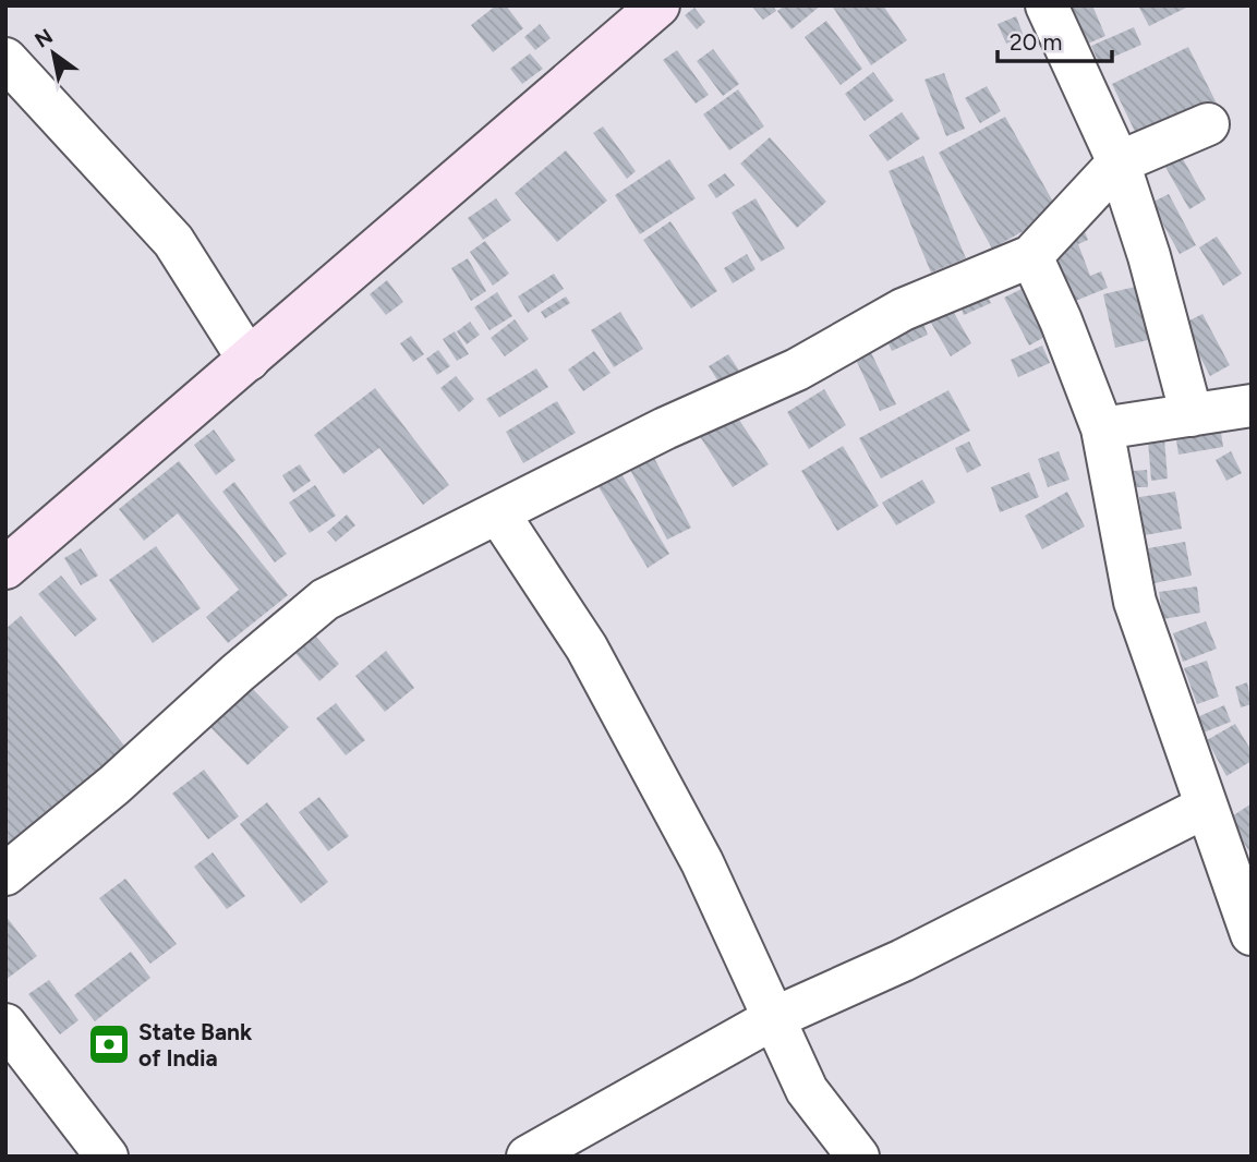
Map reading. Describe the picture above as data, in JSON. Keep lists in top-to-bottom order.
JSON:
{
  "places": {
    "bank": ["State Bank of India"]
  },
  "scale_bar": "20 m",
  "north": "top left"
}
